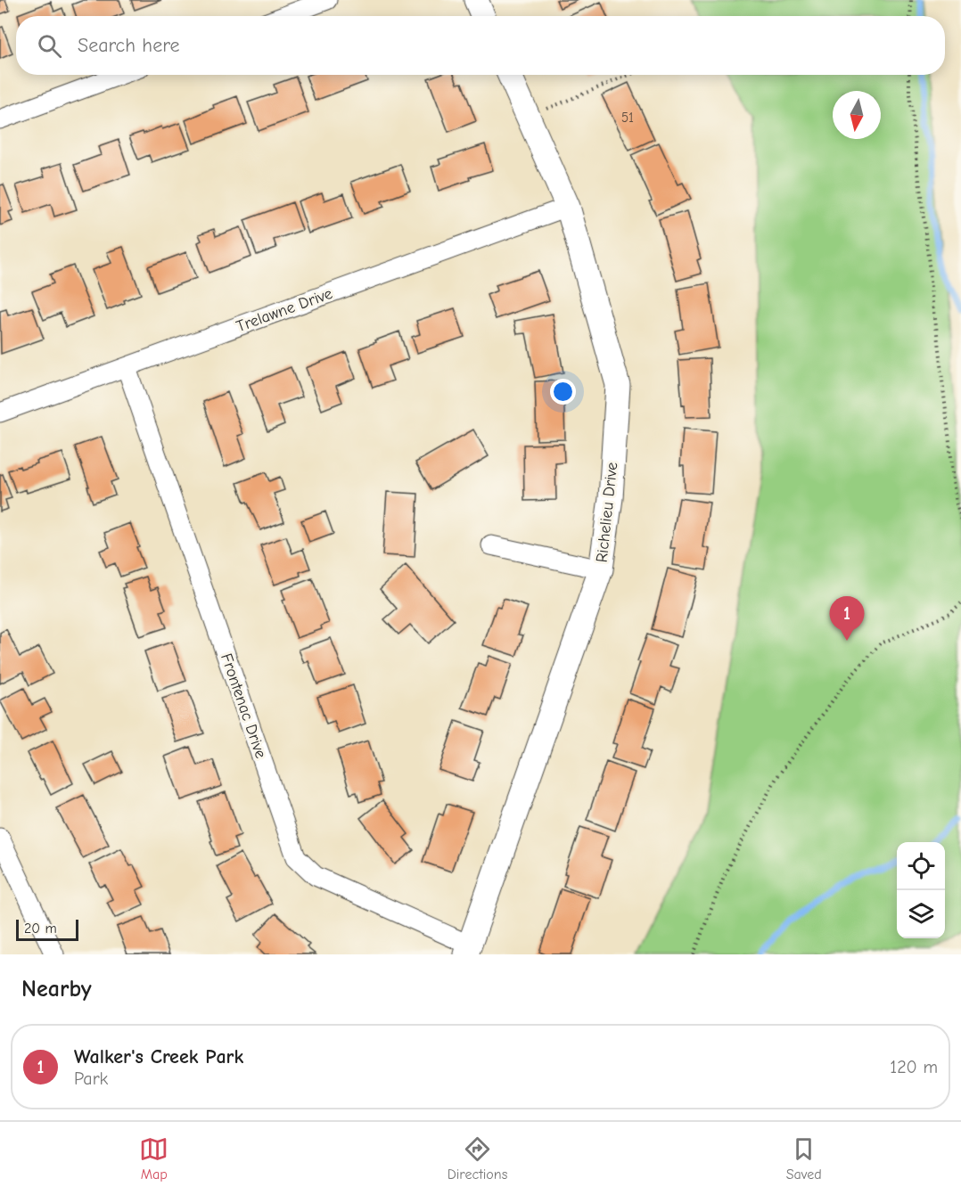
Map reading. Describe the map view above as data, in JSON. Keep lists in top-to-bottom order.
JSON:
{
  "streets": {
    "street": ["Trelawne Drive", "Richelieu Drive", "Frontenac Drive"]
  },
  "crossings": [
    ["Trelawne Drive", "Richelieu Drive"],
    ["Trelawne Drive", "Frontenac Drive"],
    ["Richelieu Drive", "Frontenac Drive"]
  ],
  "house_numbers": ["51"],
  "scale_bar": "20 m",
  "north": "bottom",
  "page": {
    "search": "Search here",
    "pins": "1",
    "scale": "20 m",
    "heading": "Nearby",
    "list": [
      {
        "mark": "1",
        "name": "Walker's Creek Park",
        "note": "Park",
        "value": "120 m"
      }
    ],
    "nav": ["Map", "Directions", "Saved"]
  }
}
